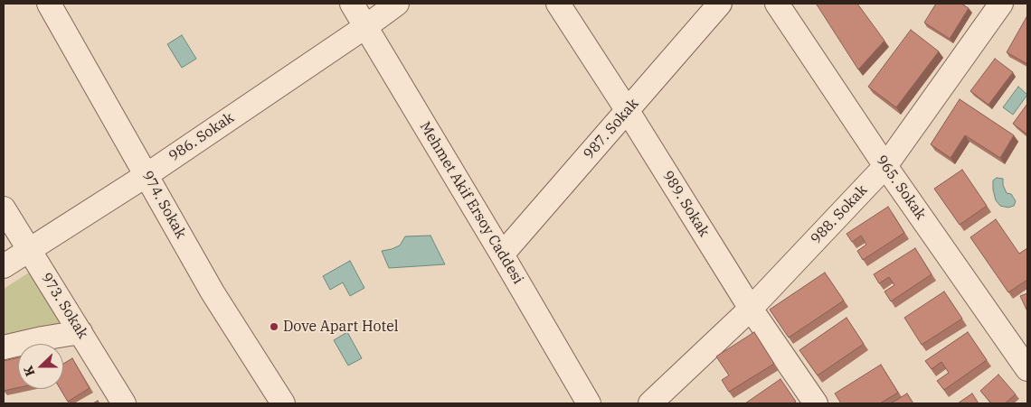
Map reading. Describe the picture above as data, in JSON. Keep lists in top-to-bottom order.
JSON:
{
  "streets": {
    "street": [
      "987. Sokak",
      "986. Sokak",
      "965. Sokak",
      "Mehmet Akif Ersoy Caddesi",
      "989. Sokak",
      "974. Sokak",
      "988. Sokak",
      "973. Sokak"
    ]
  },
  "crossings": [
    ["987. Sokak", "Mehmet Akif Ersoy Caddesi"],
    ["987. Sokak", "989. Sokak"],
    ["986. Sokak", "Mehmet Akif Ersoy Caddesi"],
    ["986. Sokak", "974. Sokak"],
    ["986. Sokak", "973. Sokak"],
    ["965. Sokak", "988. Sokak"],
    ["989. Sokak", "988. Sokak"]
  ],
  "places": ["Dove Apart Hotel"],
  "north": "left"
}
